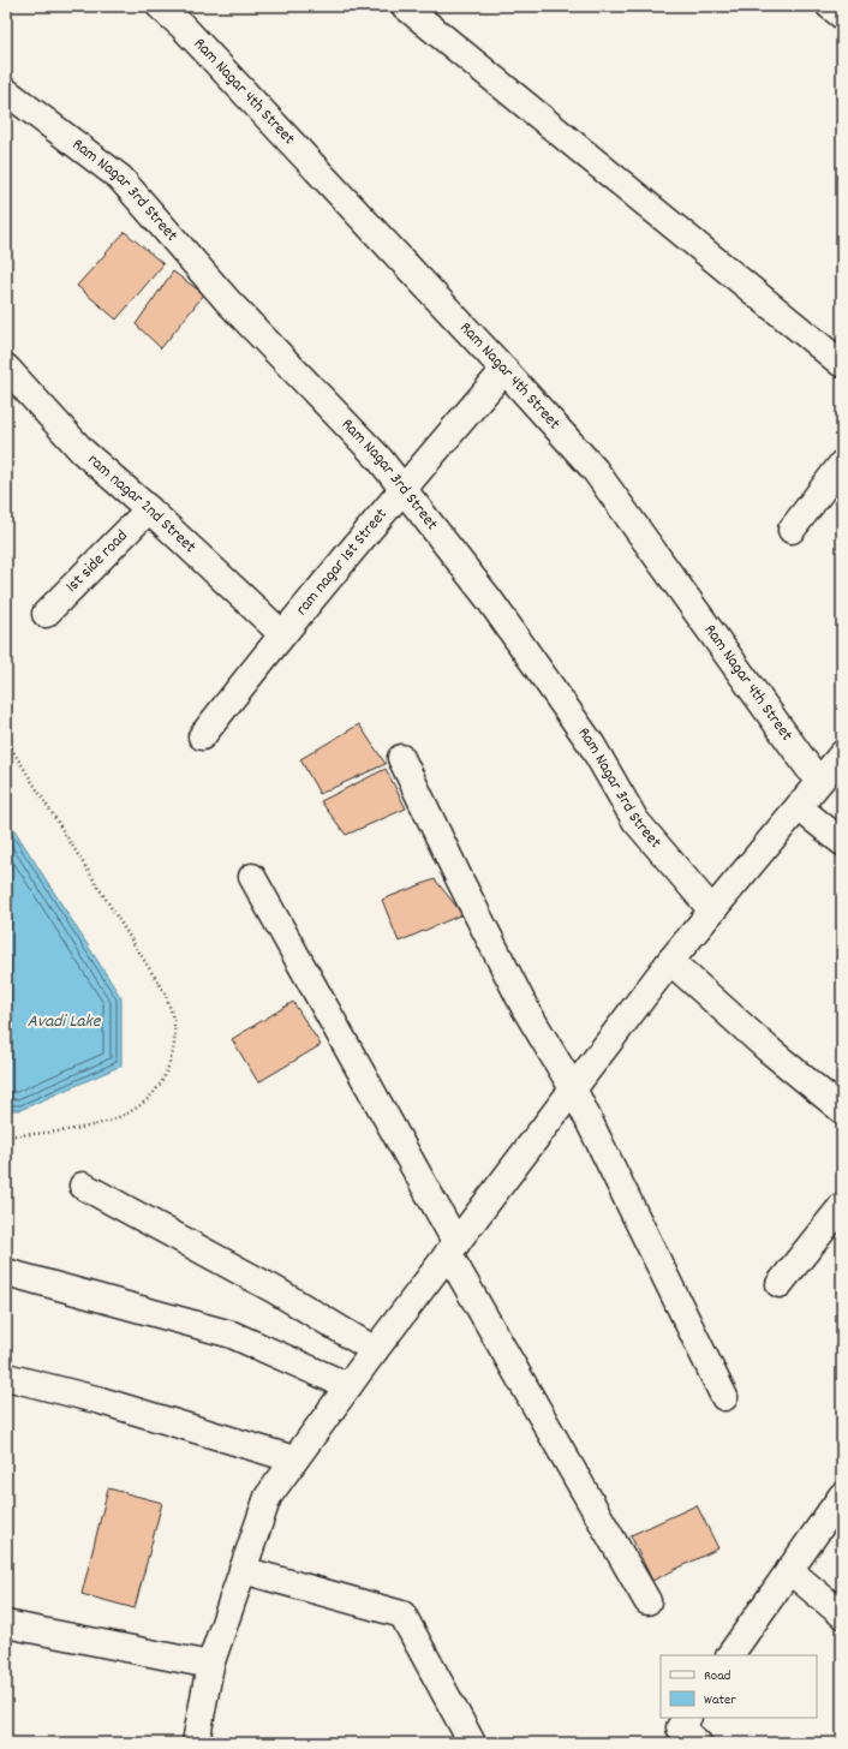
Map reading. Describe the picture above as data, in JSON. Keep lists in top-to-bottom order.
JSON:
{
  "streets": {
    "street": [
      "Ram Nagar 4th Street",
      "Ram Nagar 3rd Street",
      "ram nagar 2nd Street",
      "1st side road",
      "ram nagar 1st Street"
    ]
  },
  "crossings": [
    ["Ram Nagar 4th Street", "ram nagar 1st Street"],
    ["Ram Nagar 3rd Street", "ram nagar 1st Street"],
    ["ram nagar 2nd Street", "1st side road"],
    ["ram nagar 2nd Street", "ram nagar 1st Street"]
  ],
  "water": ["Avadi Lake"],
  "legend": ["Road", "Water"]
}
